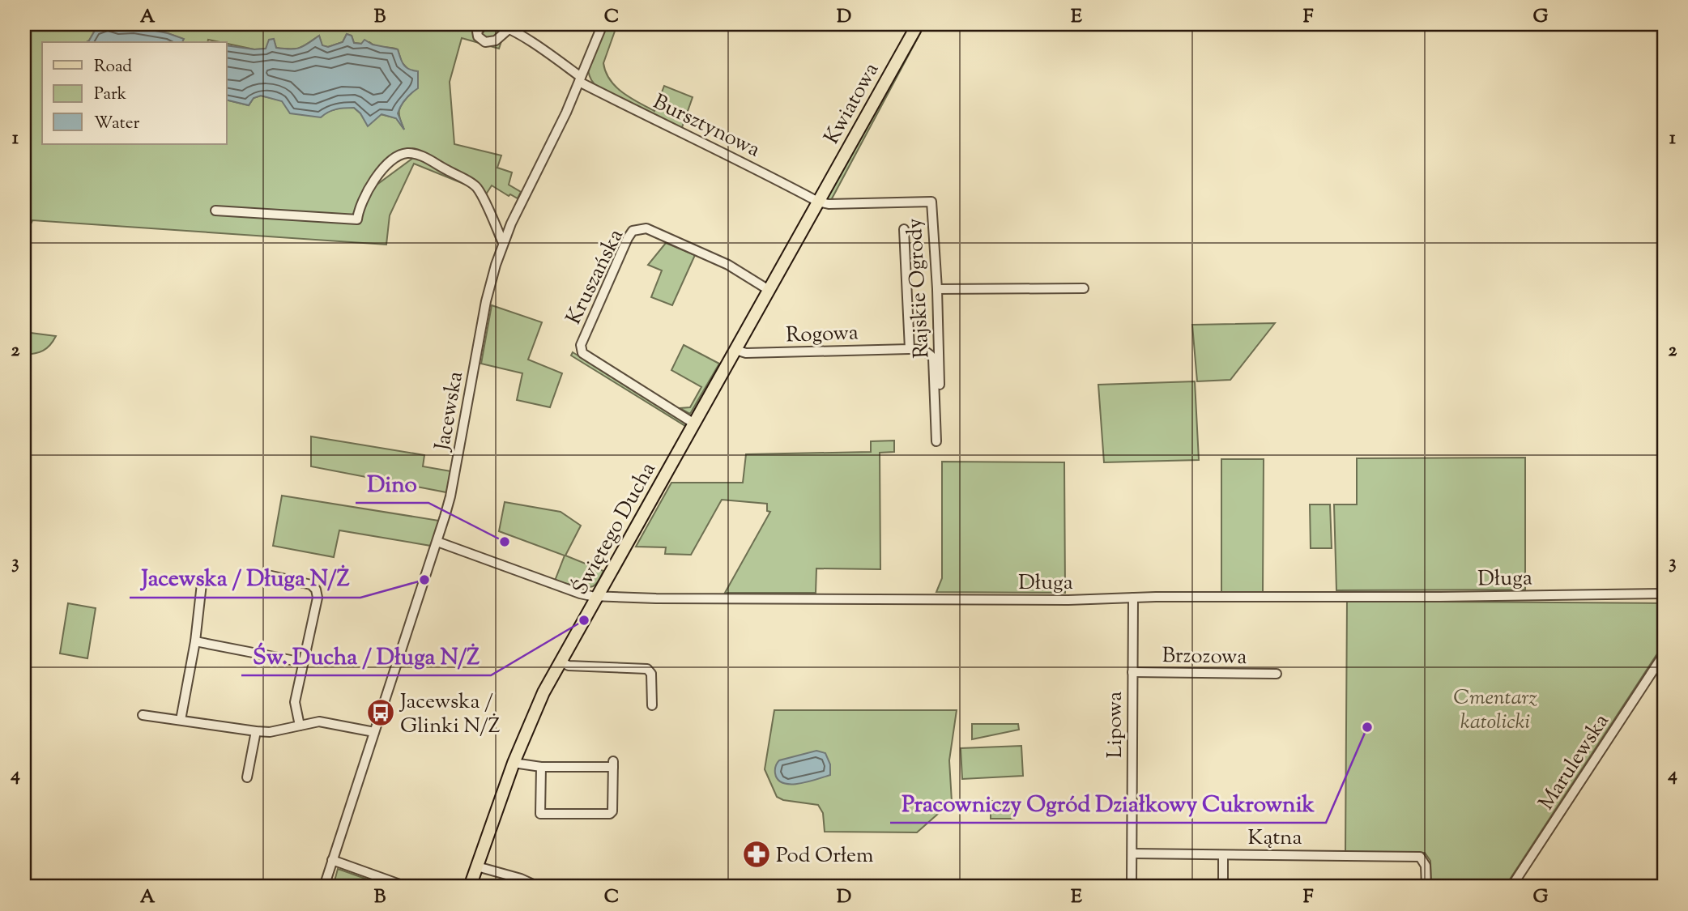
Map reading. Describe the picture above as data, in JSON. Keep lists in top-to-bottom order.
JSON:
{
  "streets": {
    "main road": ["Kwiatowa", "Świętego Ducha"],
    "street": [
      "Bursztynowa",
      "Kruszańska",
      "Rajskie Ogrody",
      "Rogowa",
      "Jacewska",
      "Długa",
      "Brzozowa",
      "Lipowa",
      "Marulewska",
      "Kątna"
    ]
  },
  "crossings": [
    ["Kwiatowa", "Bursztynowa"],
    ["Kwiatowa", "Rajskie Ogrody"],
    ["Kwiatowa", "Świętego Ducha"],
    ["Bursztynowa", "Rajskie Ogrody"],
    ["Bursztynowa", "Jacewska"],
    ["Bursztynowa", "Świętego Ducha"],
    ["Kruszańska", "Świętego Ducha"],
    ["Rajskie Ogrody", "Świętego Ducha"],
    ["Rogowa", "Świętego Ducha"],
    ["Jacewska", "Długa"],
    ["Świętego Ducha", "Długa"],
    ["Długa", "Lipowa"],
    ["Brzozowa", "Lipowa"],
    ["Lipowa", "Kątna"]
  ],
  "parks": ["Cmentarz katolicki"],
  "places": {
    "other": [
      "Dino",
      "Jacewska / Długa N/Ż",
      "Św. Ducha / Długa N/Ż",
      "Pracowniczy Ogród Działkowy Cukrownik"
    ],
    "bus stop": ["Jacewska / Glinki N/Ż"],
    "pharmacy": ["Pod Orłem"]
  },
  "legend": ["Road", "Park", "Water"],
  "grid": {
    "columns": [
      "A",
      "B",
      "C",
      "D",
      "E",
      "F",
      "G"
    ],
    "rows": [
      "1",
      "2",
      "3",
      "4"
    ]
  }
}
